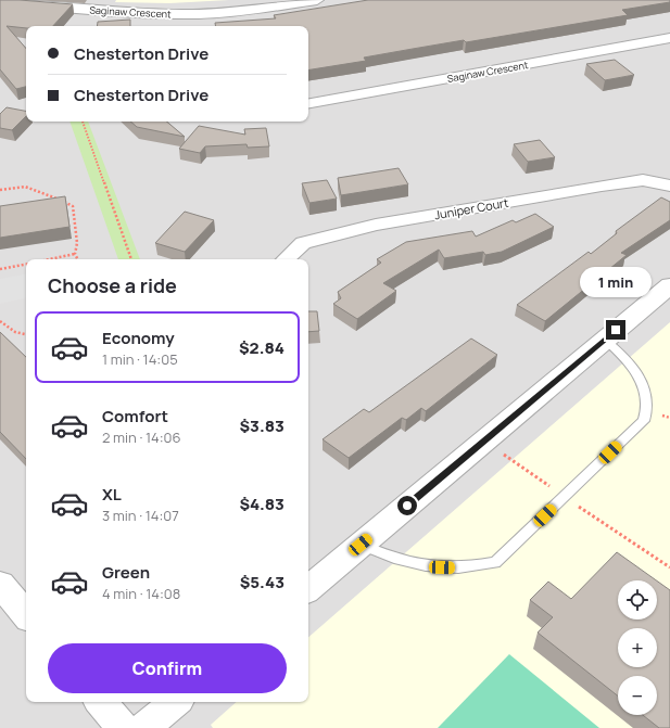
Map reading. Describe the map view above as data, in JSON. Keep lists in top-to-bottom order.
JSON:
{
  "streets": {
    "street": ["Saginaw Crescent", "Juniper Court"]
  },
  "page": {
    "banner": ["Chesterton Drive", "Chesterton Drive"],
    "heading": "Choose a ride",
    "bubble": "1 min",
    "list": [
      {
        "name": "Economy",
        "note": "1 min · 14:05",
        "value": "$2.84"
      },
      {
        "name": "Comfort",
        "note": "2 min · 14:06",
        "value": "$3.83"
      },
      {
        "name": "XL",
        "note": "3 min · 14:07",
        "value": "$4.83"
      },
      {
        "name": "Green",
        "note": "4 min · 14:08",
        "value": "$5.43"
      }
    ],
    "map_buttons": ["+", "−"],
    "buttons": "Confirm"
  }
}
